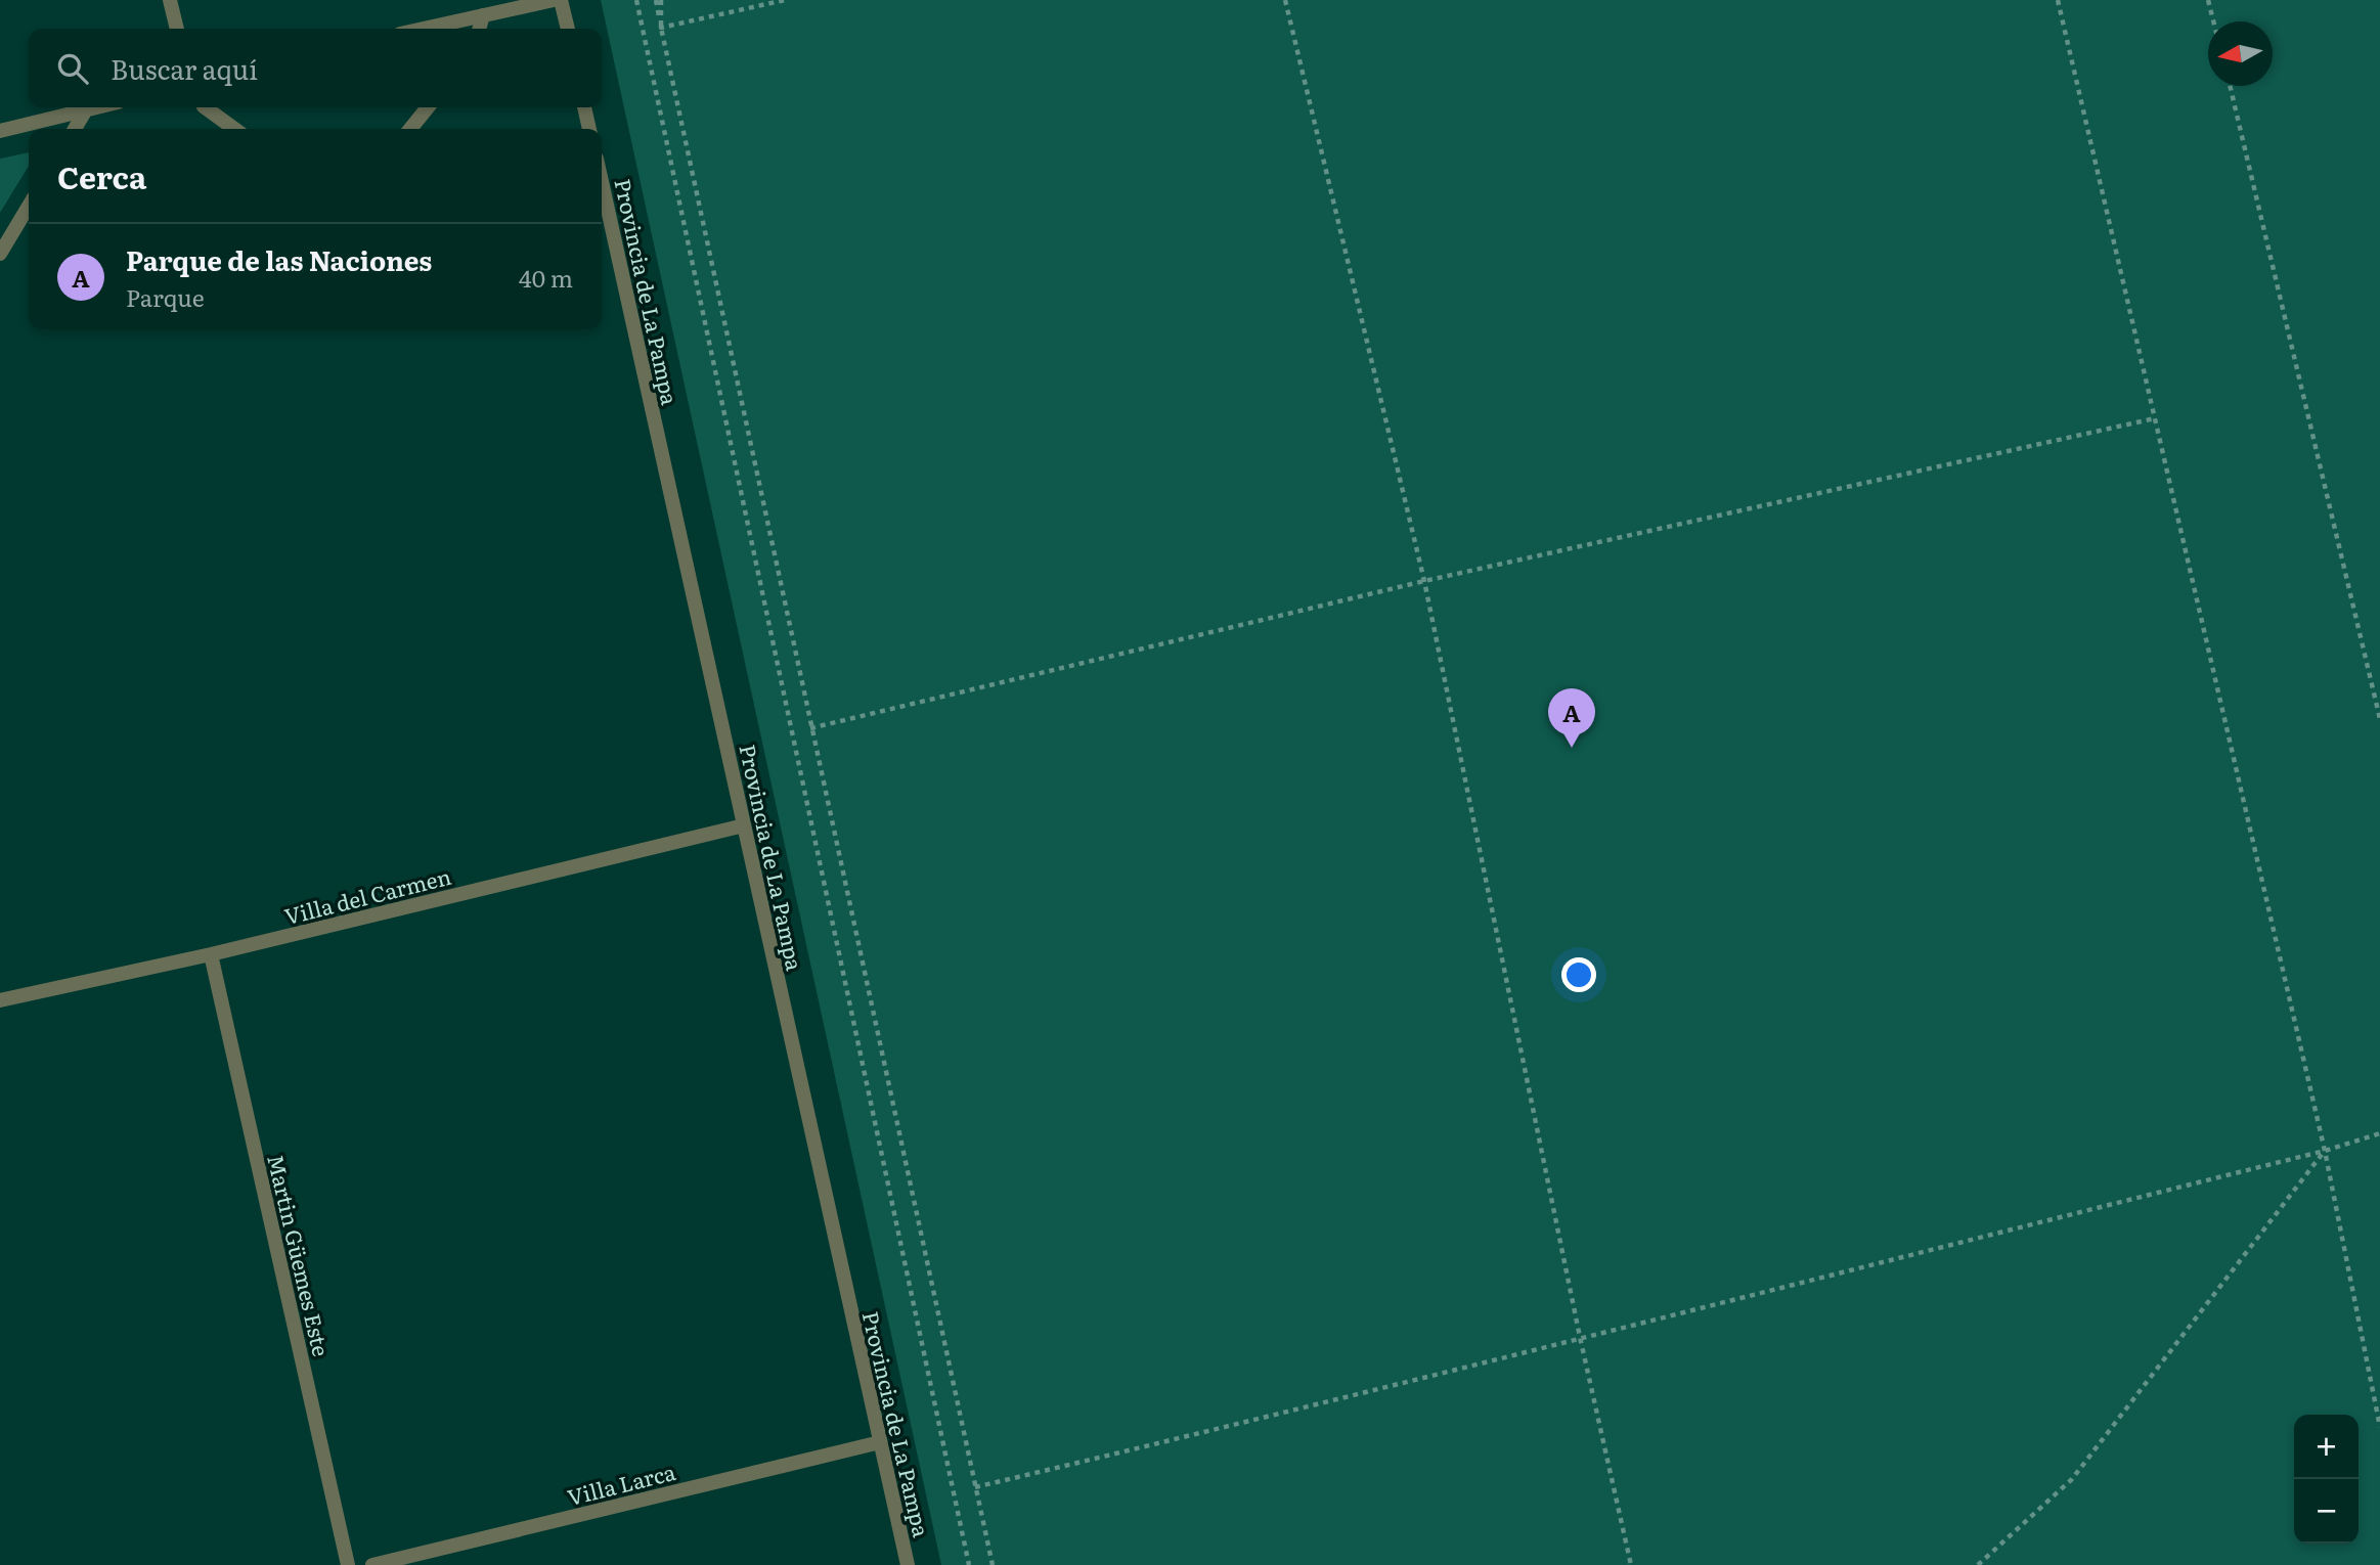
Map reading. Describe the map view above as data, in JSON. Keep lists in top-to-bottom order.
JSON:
{
  "streets": {
    "street": [
      "Provincia de La Pampa",
      "Villa del Carmen",
      "Martin Güemes Este",
      "Villa Larca"
    ]
  },
  "crossings": [
    ["Provincia de La Pampa", "Villa del Carmen"],
    ["Provincia de La Pampa", "Villa Larca"],
    ["Villa del Carmen", "Martin Güemes Este"]
  ],
  "north": "left",
  "page": {
    "search": "Buscar aquí",
    "heading": "Cerca",
    "list": [
      {
        "mark": "A",
        "name": "Parque de las Naciones",
        "note": "Parque",
        "value": "40 m"
      }
    ],
    "pins": "A",
    "map_buttons": ["+", "−"]
  }
}
